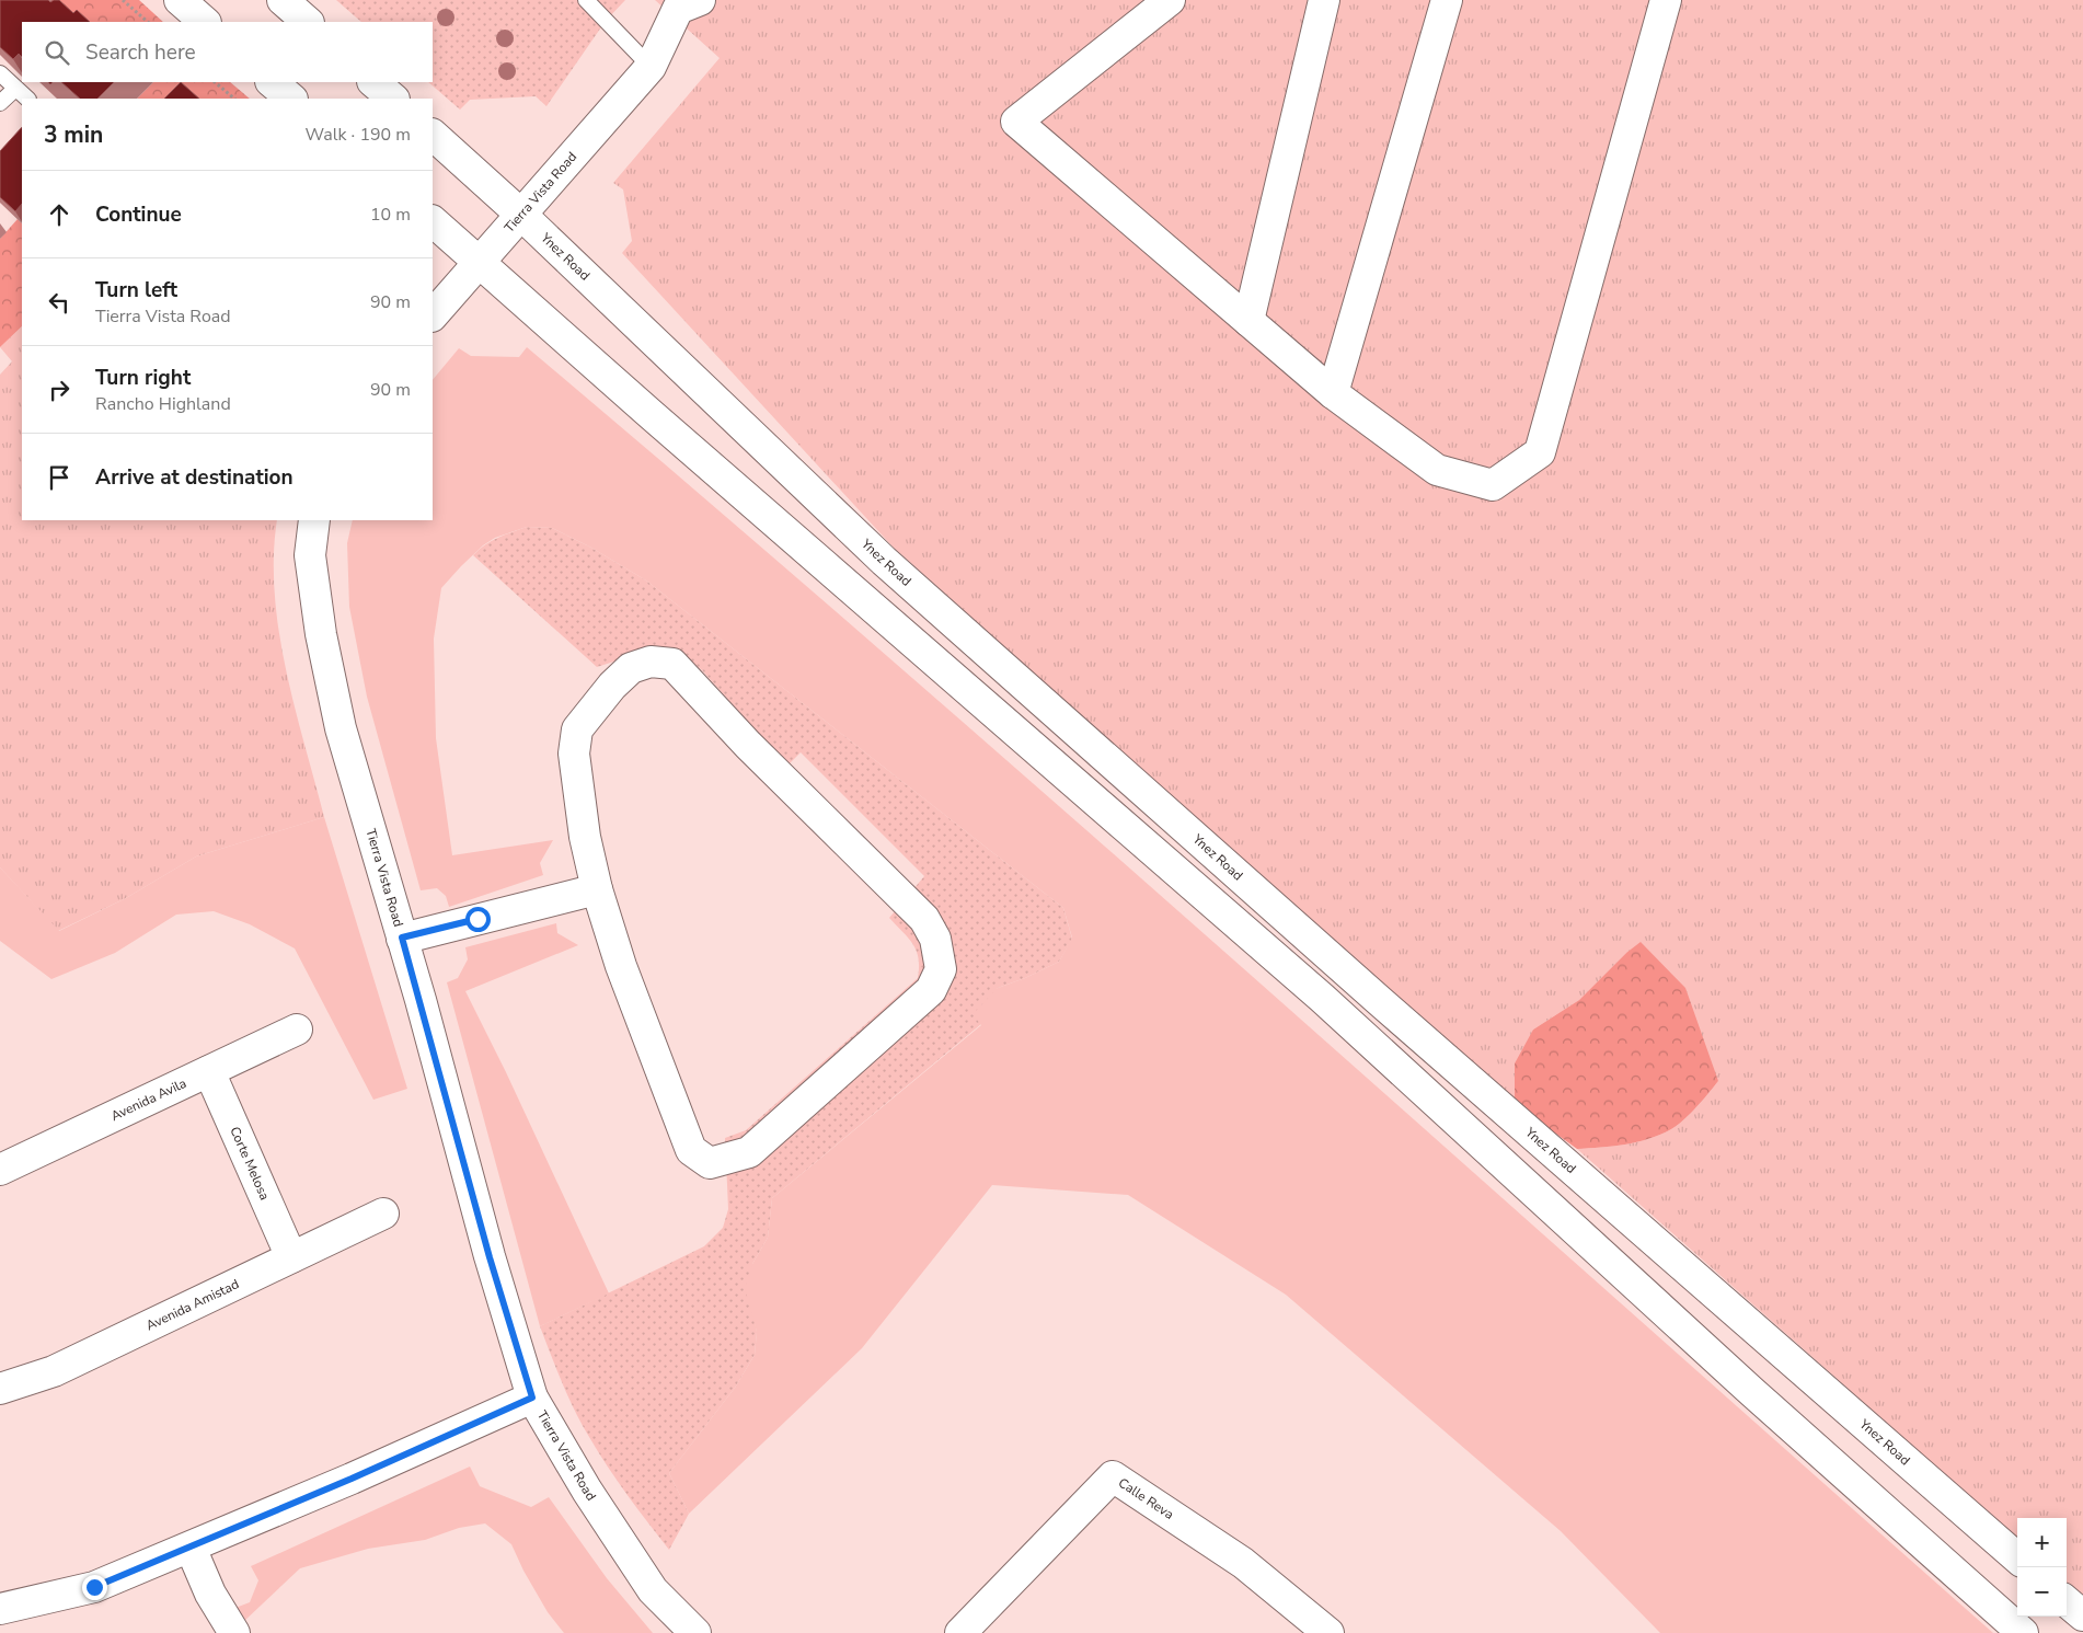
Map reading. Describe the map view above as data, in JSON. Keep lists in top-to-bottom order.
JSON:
{
  "streets": {
    "street": [
      "Tierra Vista Road",
      "Ynez Road",
      "Avenida Avila",
      "Corte Melosa",
      "Avenida Amistad",
      "Calle Reva"
    ]
  },
  "crossings": [
    ["Tierra Vista Road", "Ynez Road"],
    ["Avenida Avila", "Corte Melosa"],
    ["Corte Melosa", "Avenida Amistad"]
  ],
  "page": {
    "search": "Search here",
    "heading": ["3 min", "Walk · 190 m"],
    "list": [
      ["Continue", "10 m"],
      ["Turn left", "Tierra Vista Road", "90 m"],
      ["Turn right", "Rancho Highland", "90 m"],
      "Arrive at destination"
    ],
    "map_buttons": ["+", "−"]
  }
}
